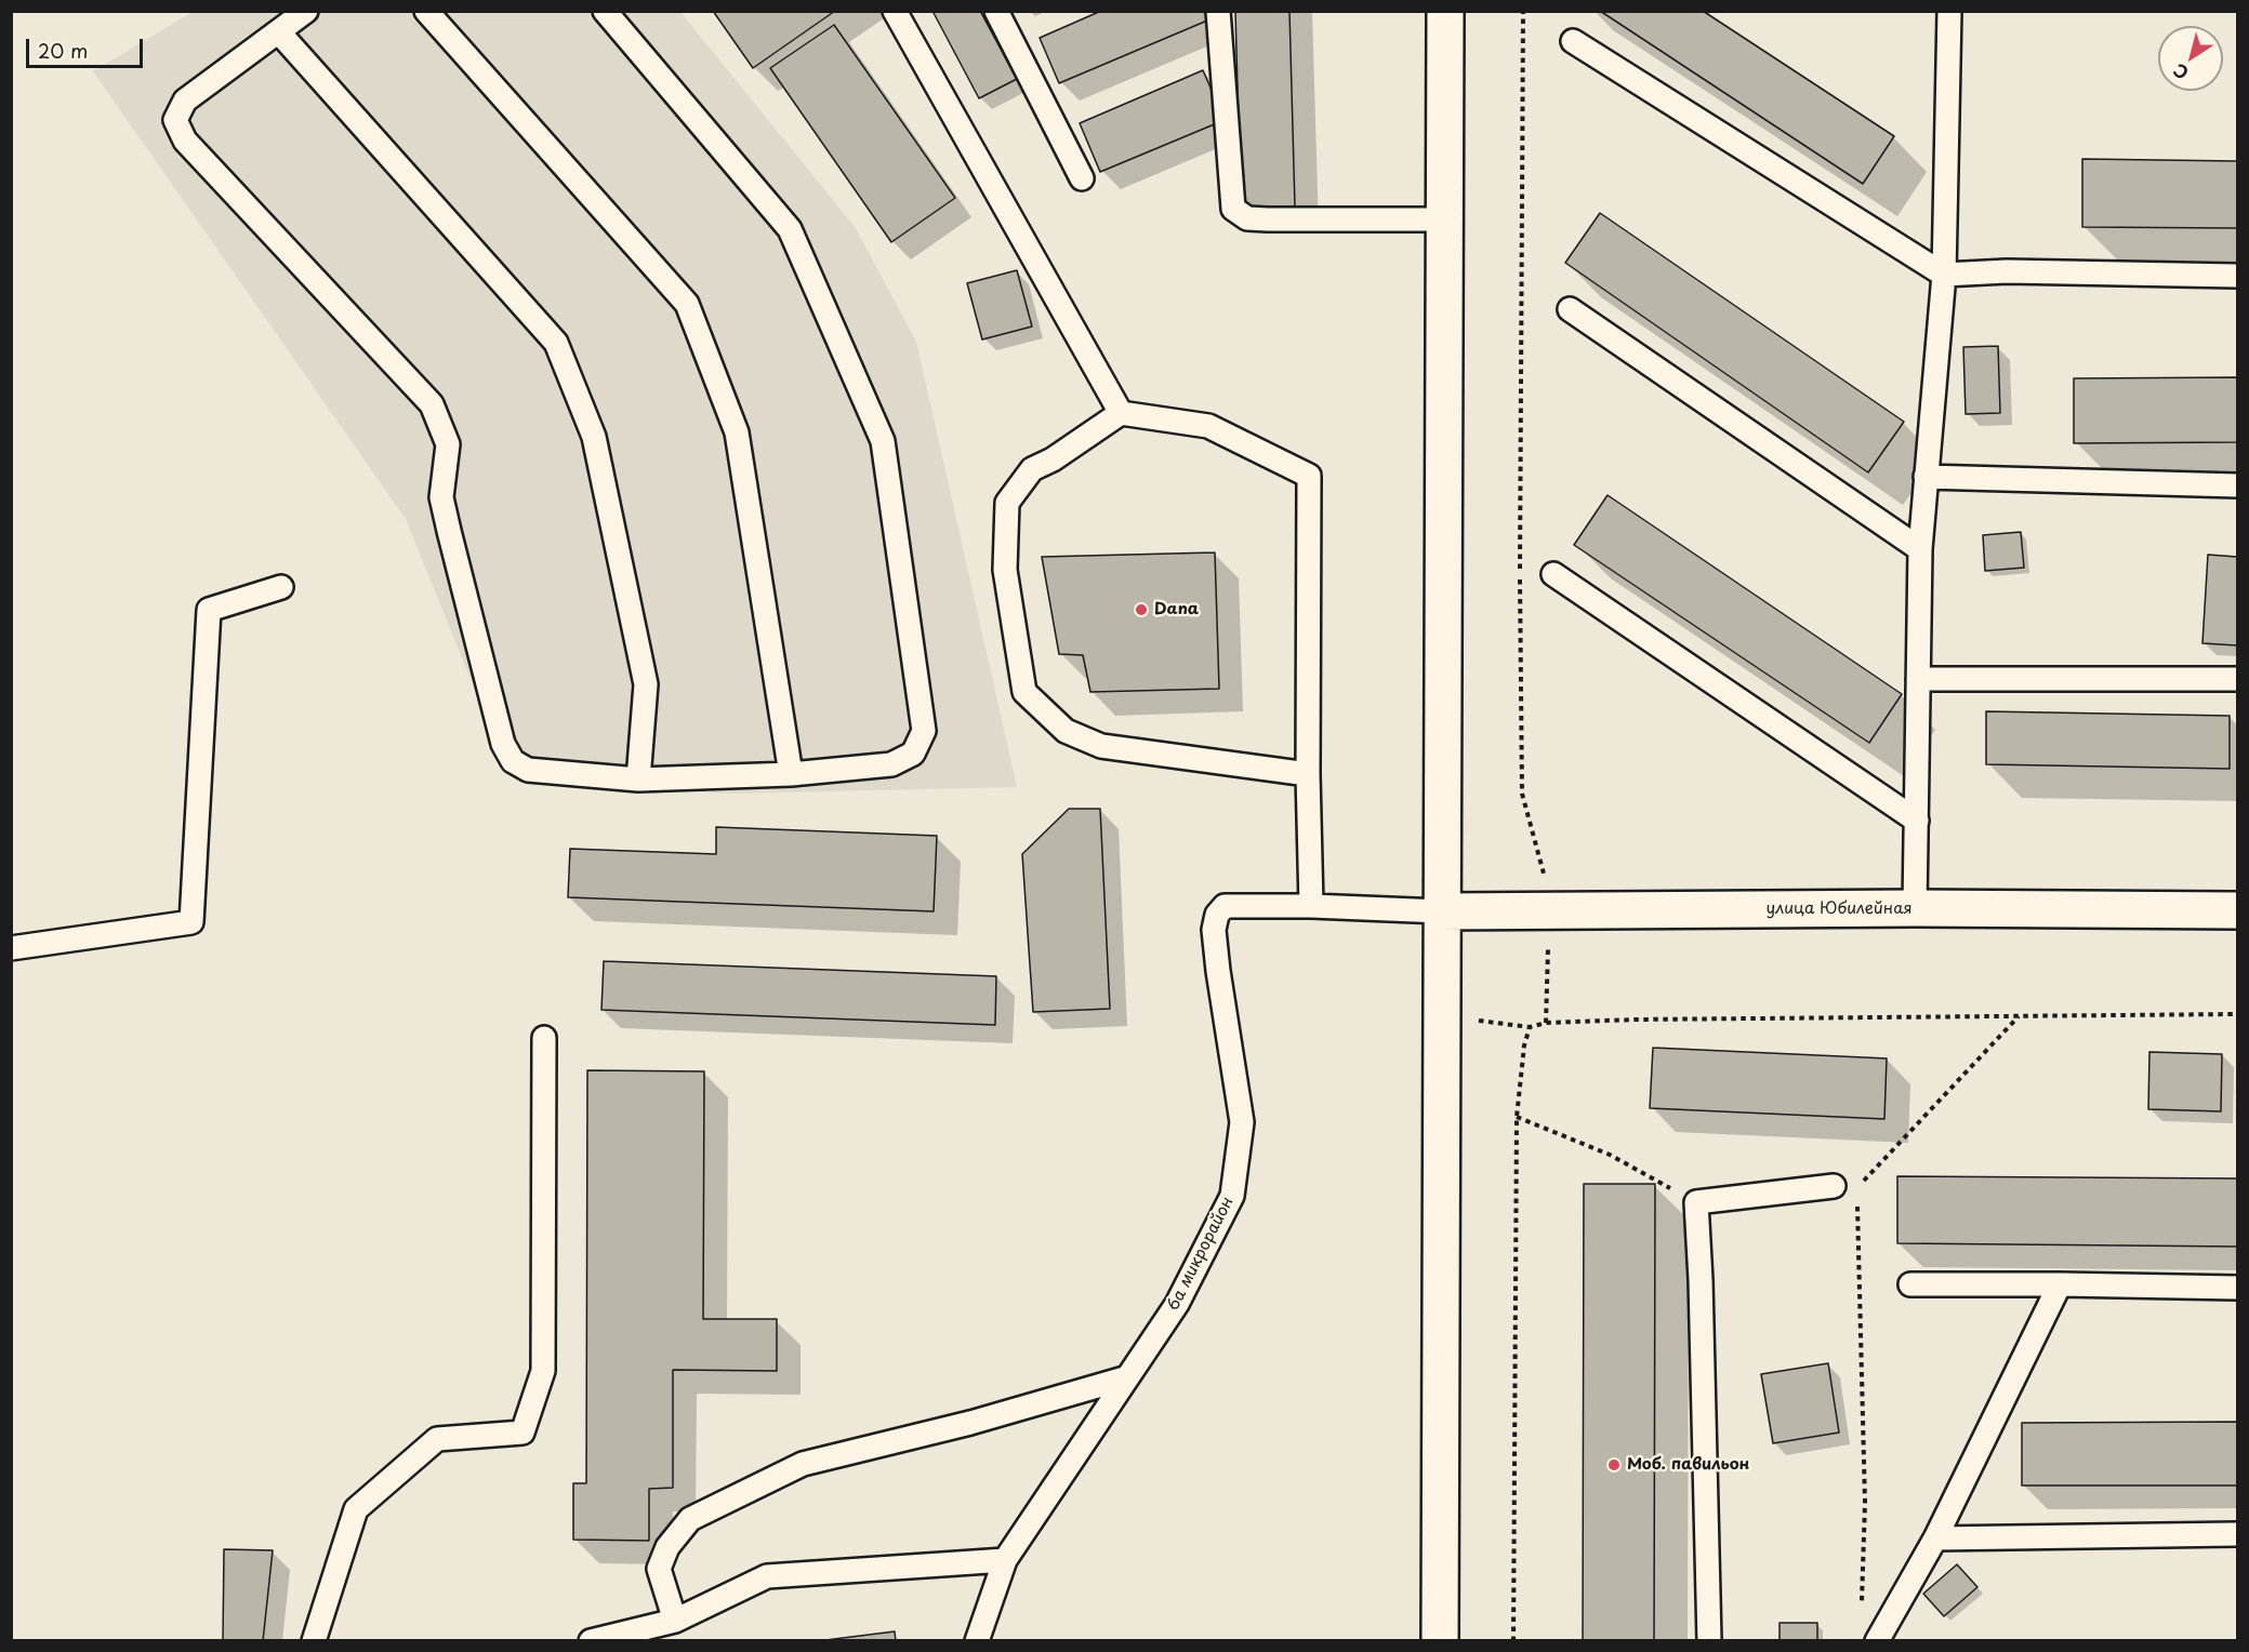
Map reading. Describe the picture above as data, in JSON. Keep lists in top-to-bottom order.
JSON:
{
  "streets": {
    "street": ["улица Юбилейная"],
    "lane": ["6а микрорайон"]
  },
  "crossings": [
    ["улица Юбилейная", "6а микрорайон"]
  ],
  "places": ["Dana", "Моб. павильон"],
  "scale_bar": "20 m",
  "north": "bottom left"
}
